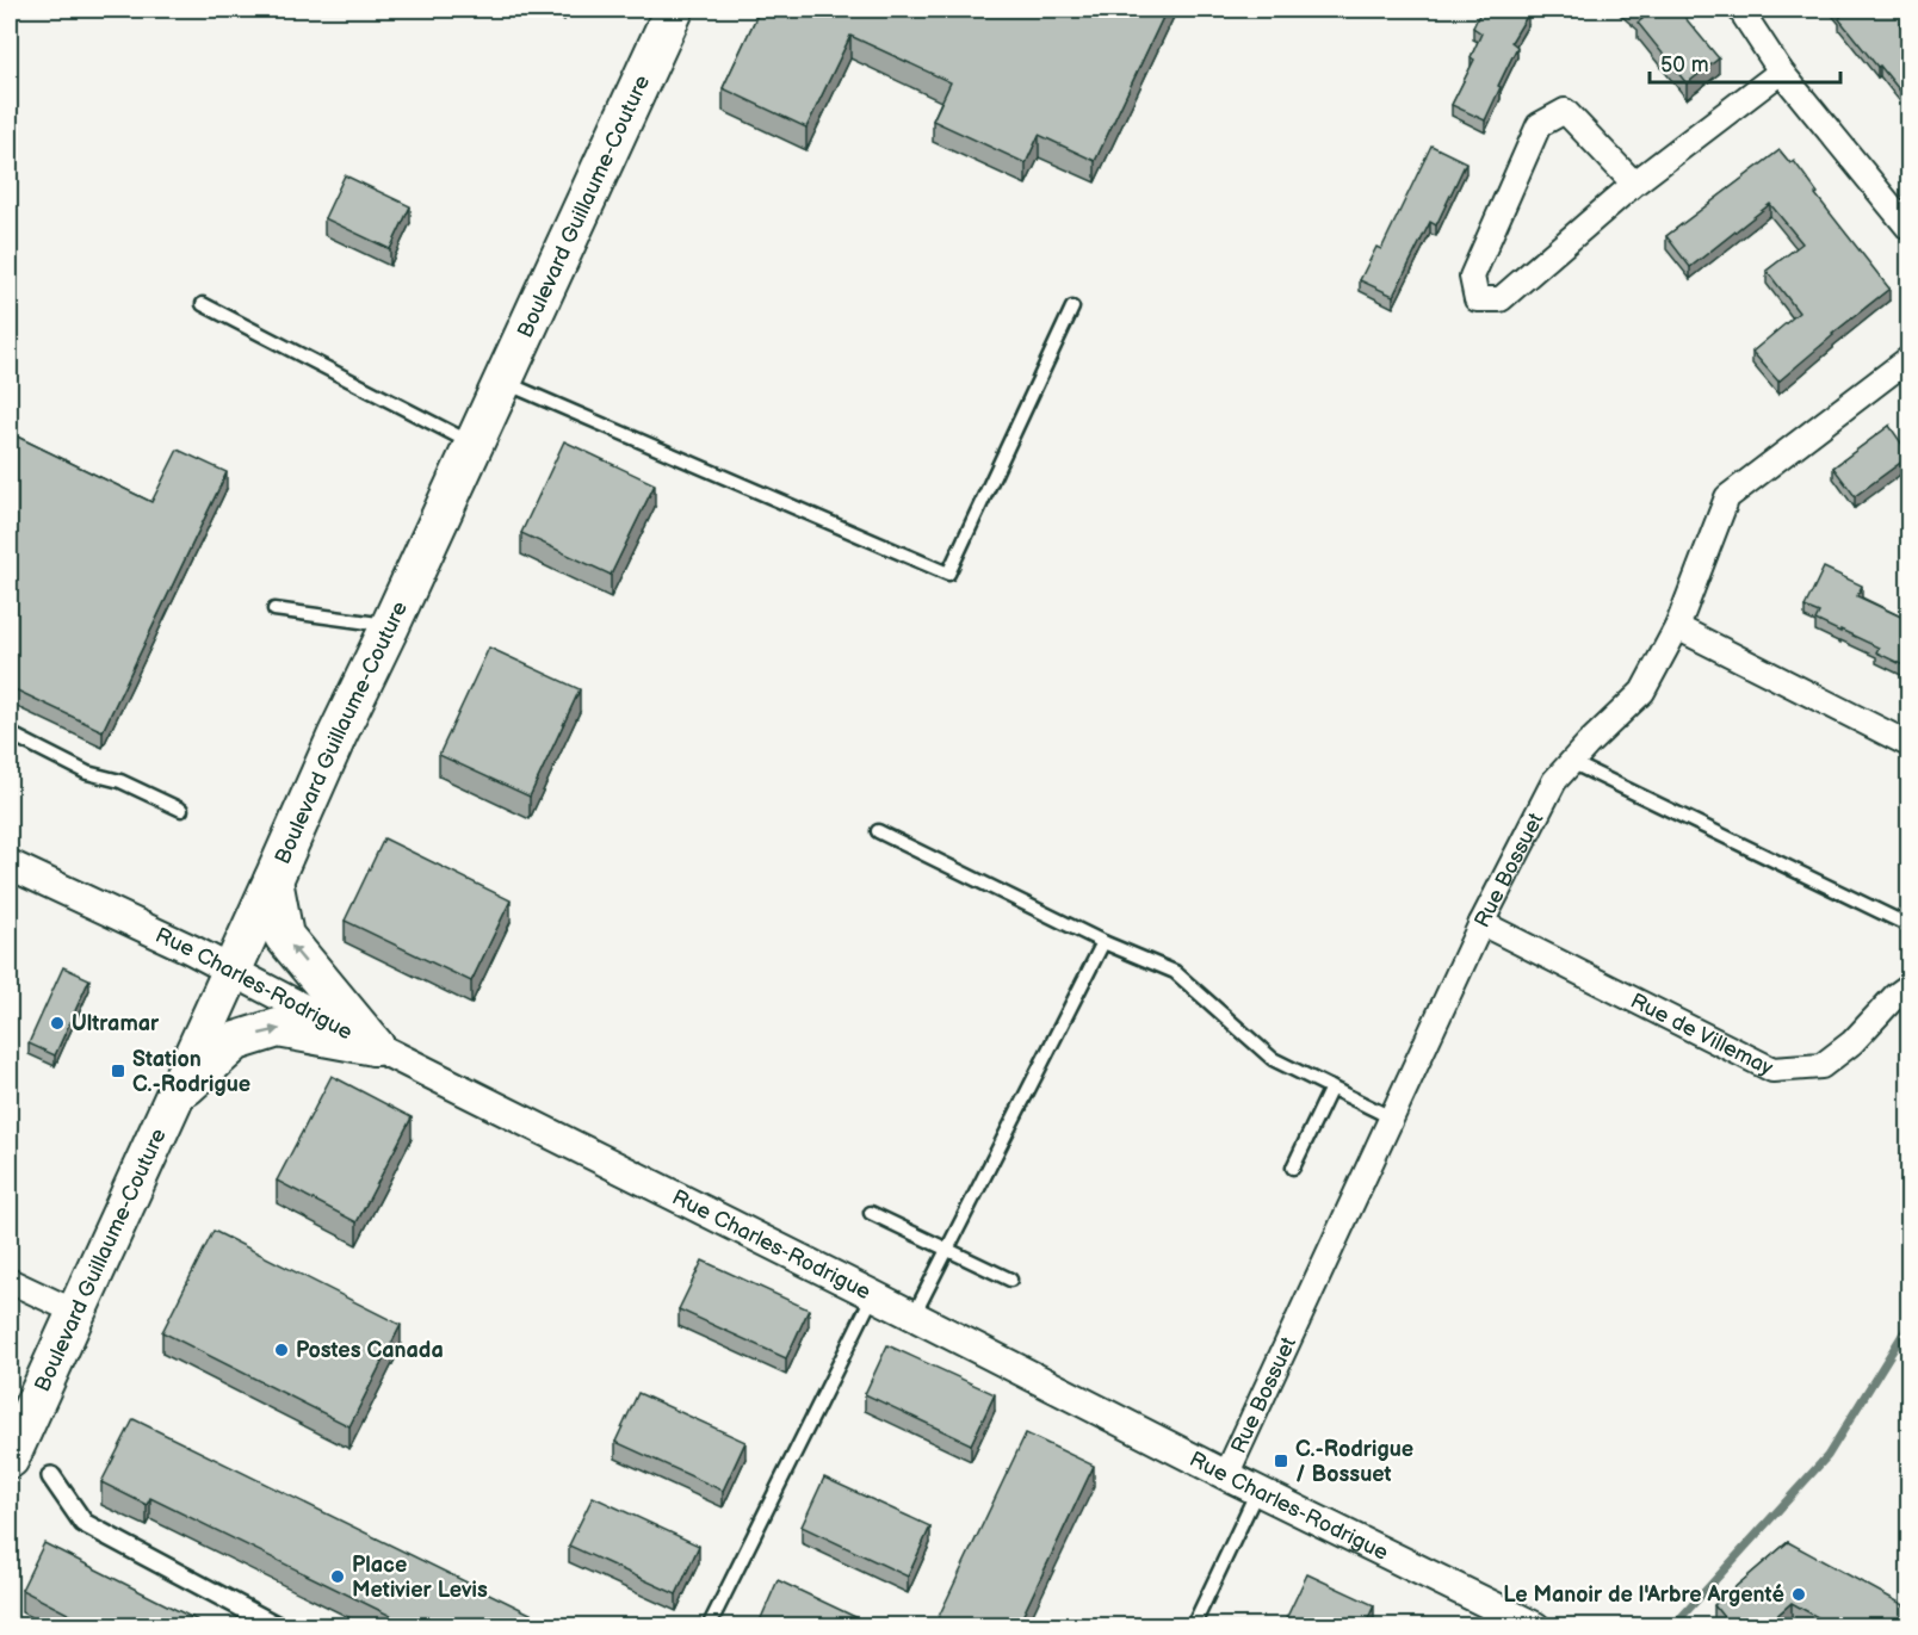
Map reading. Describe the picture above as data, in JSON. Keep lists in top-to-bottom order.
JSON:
{
  "streets": {
    "main road": ["Boulevard Guillaume-Couture"],
    "street": ["Rue Bossuet", "Rue Charles-Rodrigue", "Rue de Villemay"]
  },
  "crossings": [
    ["Boulevard Guillaume-Couture", "Rue Charles-Rodrigue"],
    ["Rue Bossuet", "Rue Charles-Rodrigue"],
    ["Rue Bossuet", "Rue de Villemay"]
  ],
  "places": {
    "other": [
      "Ultramar",
      "Postes Canada",
      "Place Metivier Levis",
      "Le Manoir de l'Arbre Argenté"
    ],
    "transit": ["Station C.-Rodrigue", "C.-Rodrigue / Bossuet"]
  },
  "scale_bar": "50 m"
}
